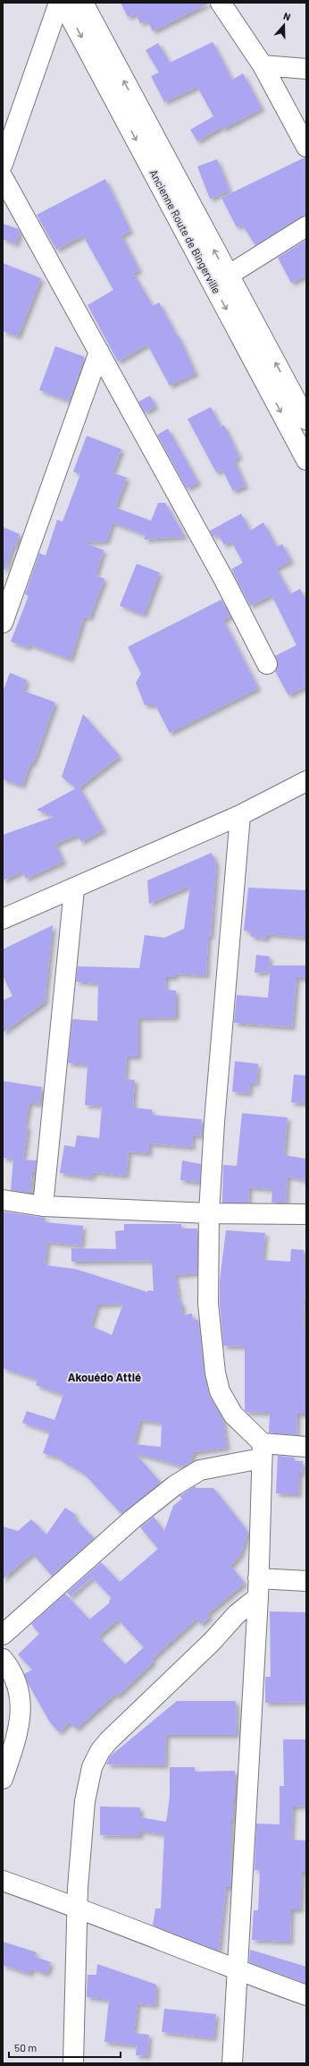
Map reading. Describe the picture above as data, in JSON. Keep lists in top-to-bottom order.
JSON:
{
  "streets": {
    "street": ["Ancienne Route de Bingerville"]
  },
  "districts": ["Akouédo Attié"],
  "scale_bar": "50 m",
  "north": "top"
}
